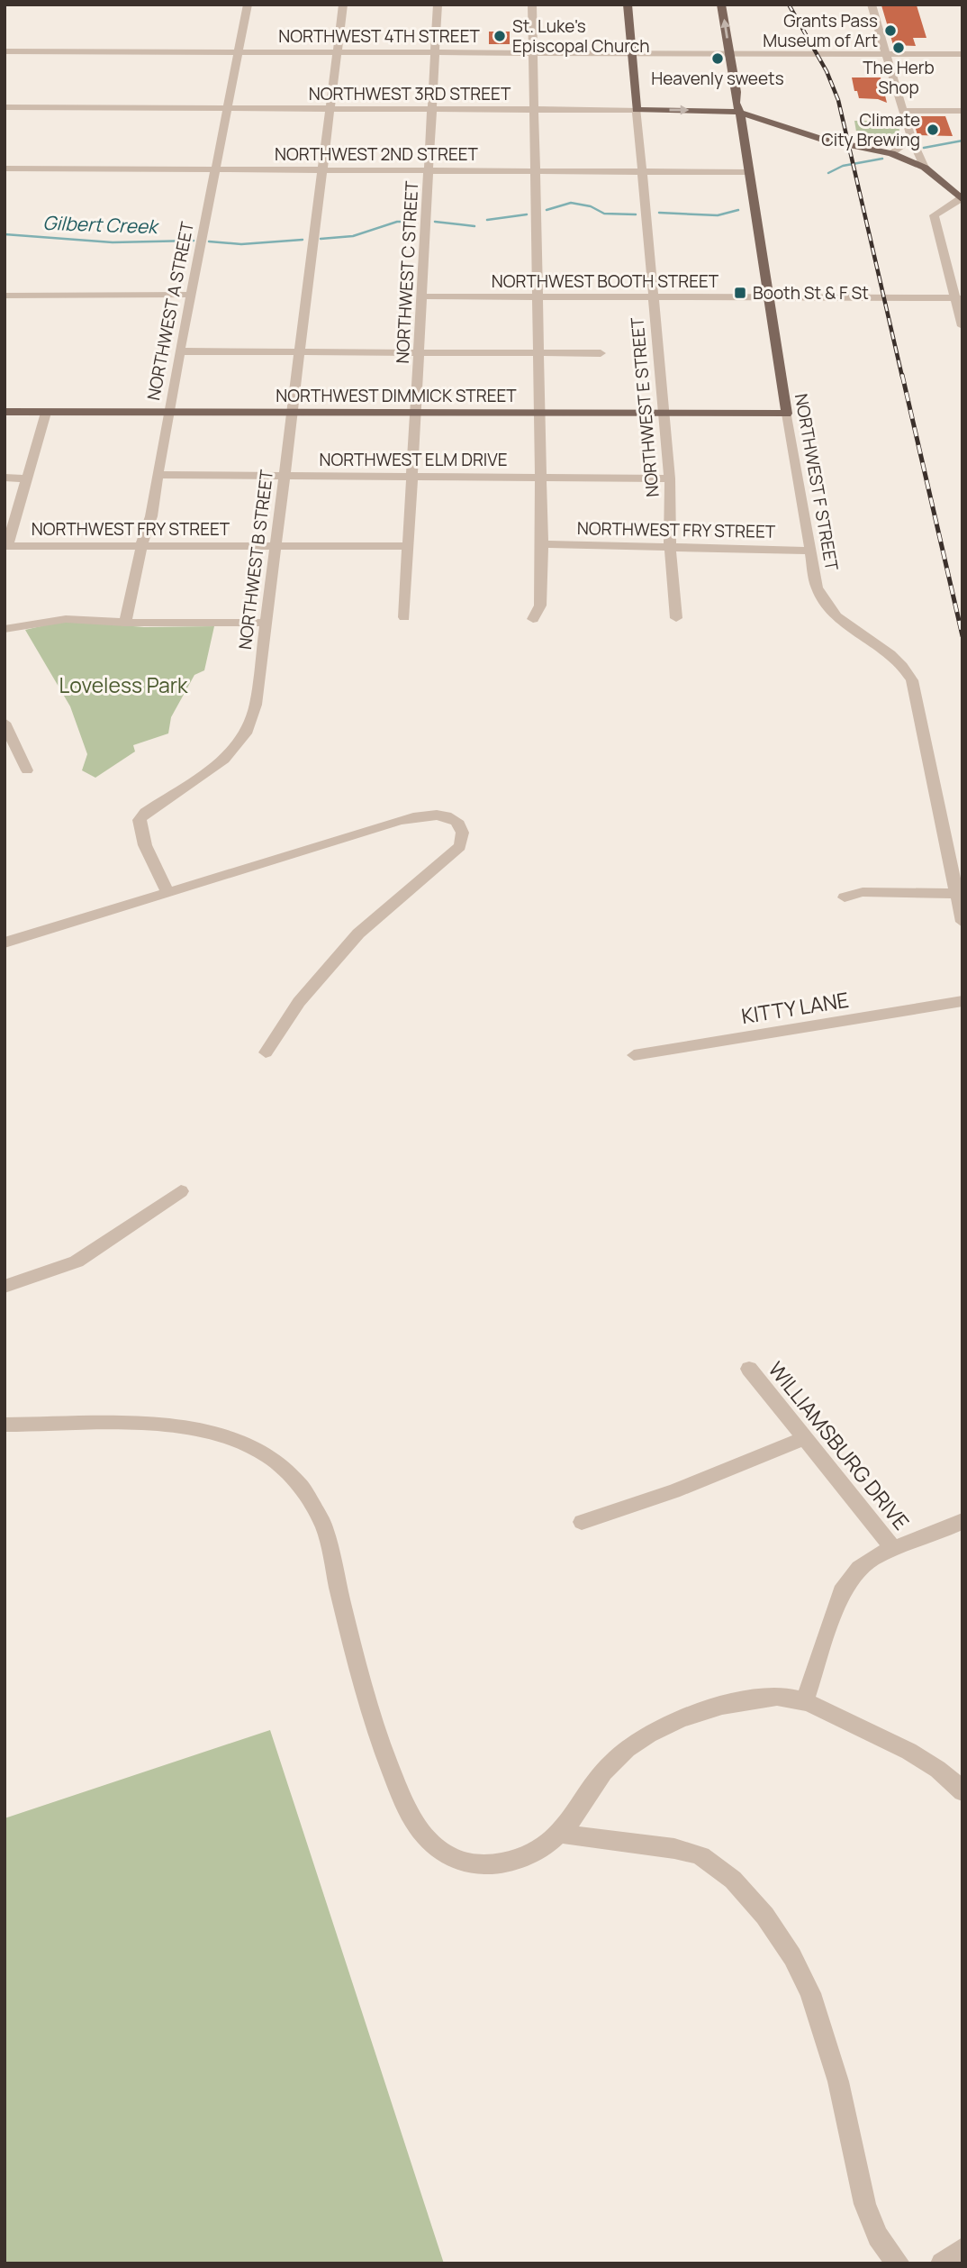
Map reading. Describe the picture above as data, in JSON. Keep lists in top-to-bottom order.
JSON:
{
  "streets": {
    "main road": [
      "NORTHWEST 3RD STREET",
      "NORTHWEST DIMMICK STREET",
      "NORTHWEST E STREET",
      "NORTHWEST F STREET"
    ],
    "street": [
      "NORTHWEST 4TH STREET",
      "NORTHWEST 2ND STREET",
      "NORTHWEST C STREET",
      "NORTHWEST BOOTH STREET",
      "NORTHWEST A STREET",
      "NORTHWEST ELM DRIVE",
      "NORTHWEST FRY STREET",
      "NORTHWEST B STREET",
      "KITTY LANE",
      "WILLIAMSBURG DRIVE"
    ]
  },
  "crossings": [
    ["NORTHWEST 4TH STREET", "NORTHWEST C STREET"],
    ["NORTHWEST 4TH STREET", "NORTHWEST A STREET"],
    ["NORTHWEST 4TH STREET", "NORTHWEST E STREET"],
    ["NORTHWEST 4TH STREET", "NORTHWEST F STREET"],
    ["NORTHWEST 4TH STREET", "NORTHWEST B STREET"],
    ["NORTHWEST 3RD STREET", "NORTHWEST C STREET"],
    ["NORTHWEST 3RD STREET", "NORTHWEST A STREET"],
    ["NORTHWEST 3RD STREET", "NORTHWEST E STREET"],
    ["NORTHWEST 3RD STREET", "NORTHWEST F STREET"],
    ["NORTHWEST 3RD STREET", "NORTHWEST B STREET"],
    ["NORTHWEST 2ND STREET", "NORTHWEST C STREET"],
    ["NORTHWEST 2ND STREET", "NORTHWEST A STREET"],
    ["NORTHWEST 2ND STREET", "NORTHWEST E STREET"],
    ["NORTHWEST 2ND STREET", "NORTHWEST F STREET"],
    ["NORTHWEST 2ND STREET", "NORTHWEST B STREET"],
    ["NORTHWEST C STREET", "NORTHWEST BOOTH STREET"],
    ["NORTHWEST C STREET", "NORTHWEST DIMMICK STREET"],
    ["NORTHWEST C STREET", "NORTHWEST ELM DRIVE"],
    ["NORTHWEST C STREET", "NORTHWEST FRY STREET"],
    ["NORTHWEST BOOTH STREET", "NORTHWEST E STREET"],
    ["NORTHWEST BOOTH STREET", "NORTHWEST F STREET"],
    ["NORTHWEST A STREET", "NORTHWEST DIMMICK STREET"],
    ["NORTHWEST A STREET", "NORTHWEST ELM DRIVE"],
    ["NORTHWEST A STREET", "NORTHWEST FRY STREET"],
    ["NORTHWEST DIMMICK STREET", "NORTHWEST E STREET"],
    ["NORTHWEST DIMMICK STREET", "NORTHWEST F STREET"],
    ["NORTHWEST DIMMICK STREET", "NORTHWEST B STREET"],
    ["NORTHWEST E STREET", "NORTHWEST ELM DRIVE"],
    ["NORTHWEST E STREET", "NORTHWEST FRY STREET"],
    ["NORTHWEST ELM DRIVE", "NORTHWEST B STREET"],
    ["NORTHWEST F STREET", "NORTHWEST FRY STREET"],
    ["NORTHWEST FRY STREET", "NORTHWEST B STREET"]
  ],
  "water": ["Gilbert Creek"],
  "parks": ["Loveless Park"],
  "places": {
    "other": [
      "Grants Pass Museum of Art",
      "St. Luke's Episcopal Church",
      "The Herb Shop",
      "Heavenly sweets",
      "Climate City Brewing"
    ],
    "transit": ["Booth St & F St"]
  }
}
